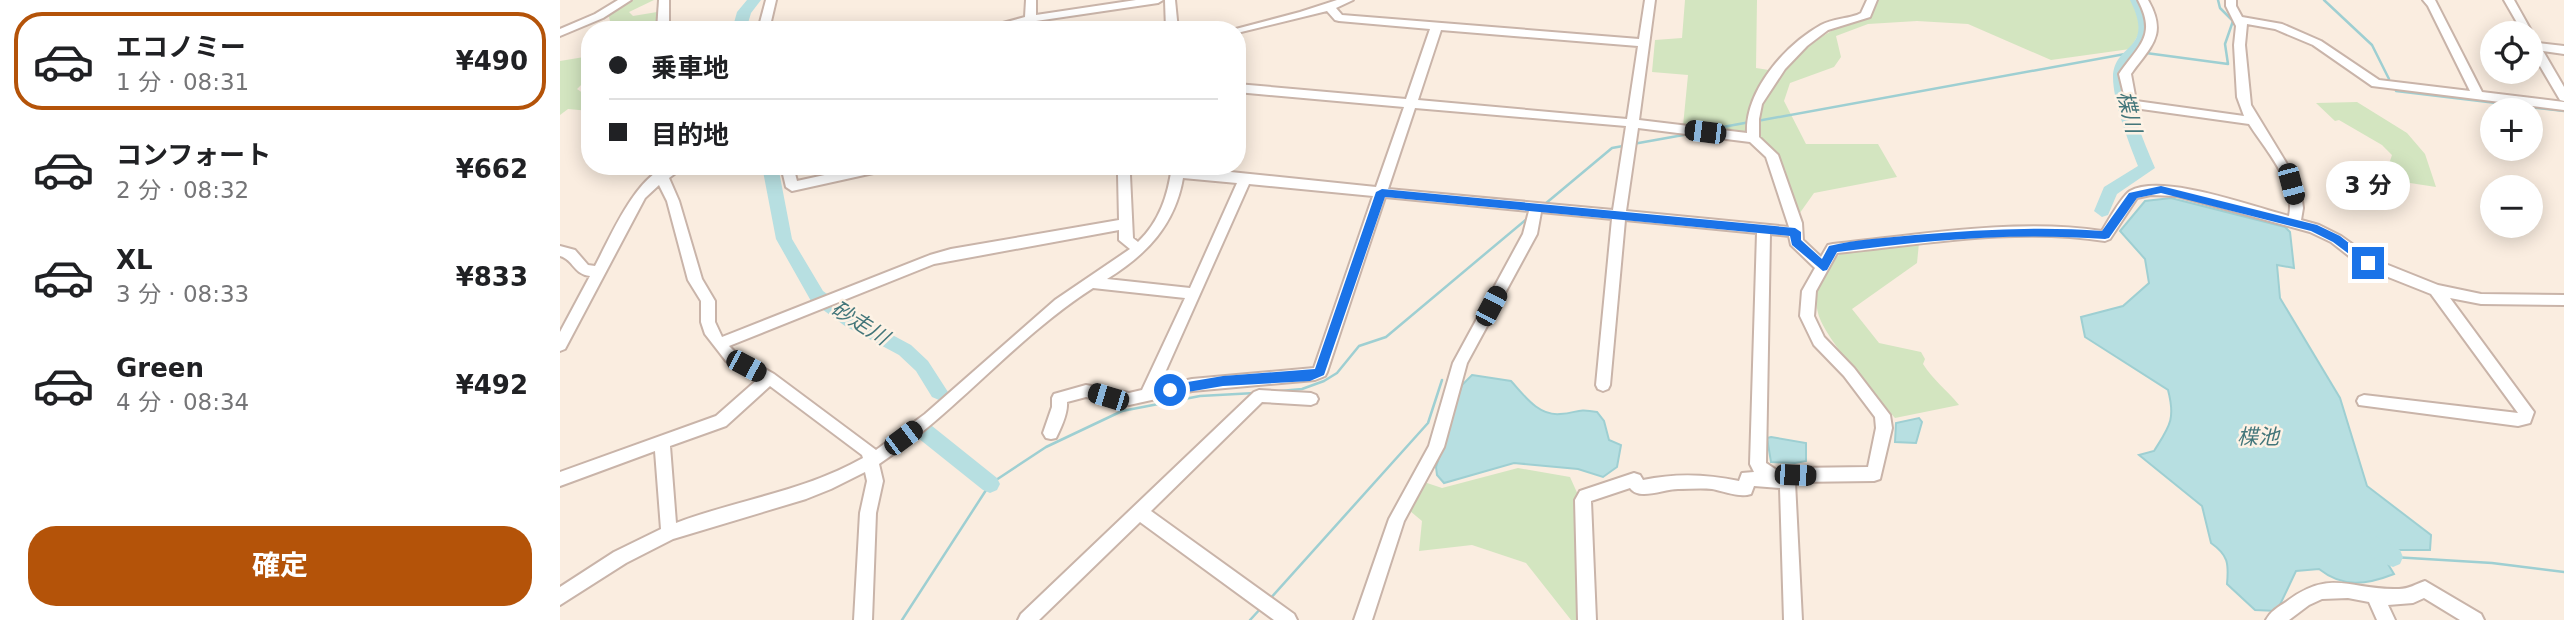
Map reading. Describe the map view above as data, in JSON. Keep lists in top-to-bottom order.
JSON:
{
  "water": ["楪川", "砂走川", "楪池"],
  "page": {
    "list": [
      {
        "name": "エコノミー",
        "note": "1 分 · 08:31",
        "value": "¥490"
      },
      {
        "name": "コンフォート",
        "note": "2 分 · 08:32",
        "value": "¥662"
      },
      {
        "name": "XL",
        "note": "3 分 · 08:33",
        "value": "¥833"
      },
      {
        "name": "Green",
        "note": "4 分 · 08:34",
        "value": "¥492"
      }
    ],
    "map_buttons": ["+", "−"],
    "banner": ["乗車地", "目的地"],
    "bubble": "3 分",
    "buttons": "確定"
  }
}
